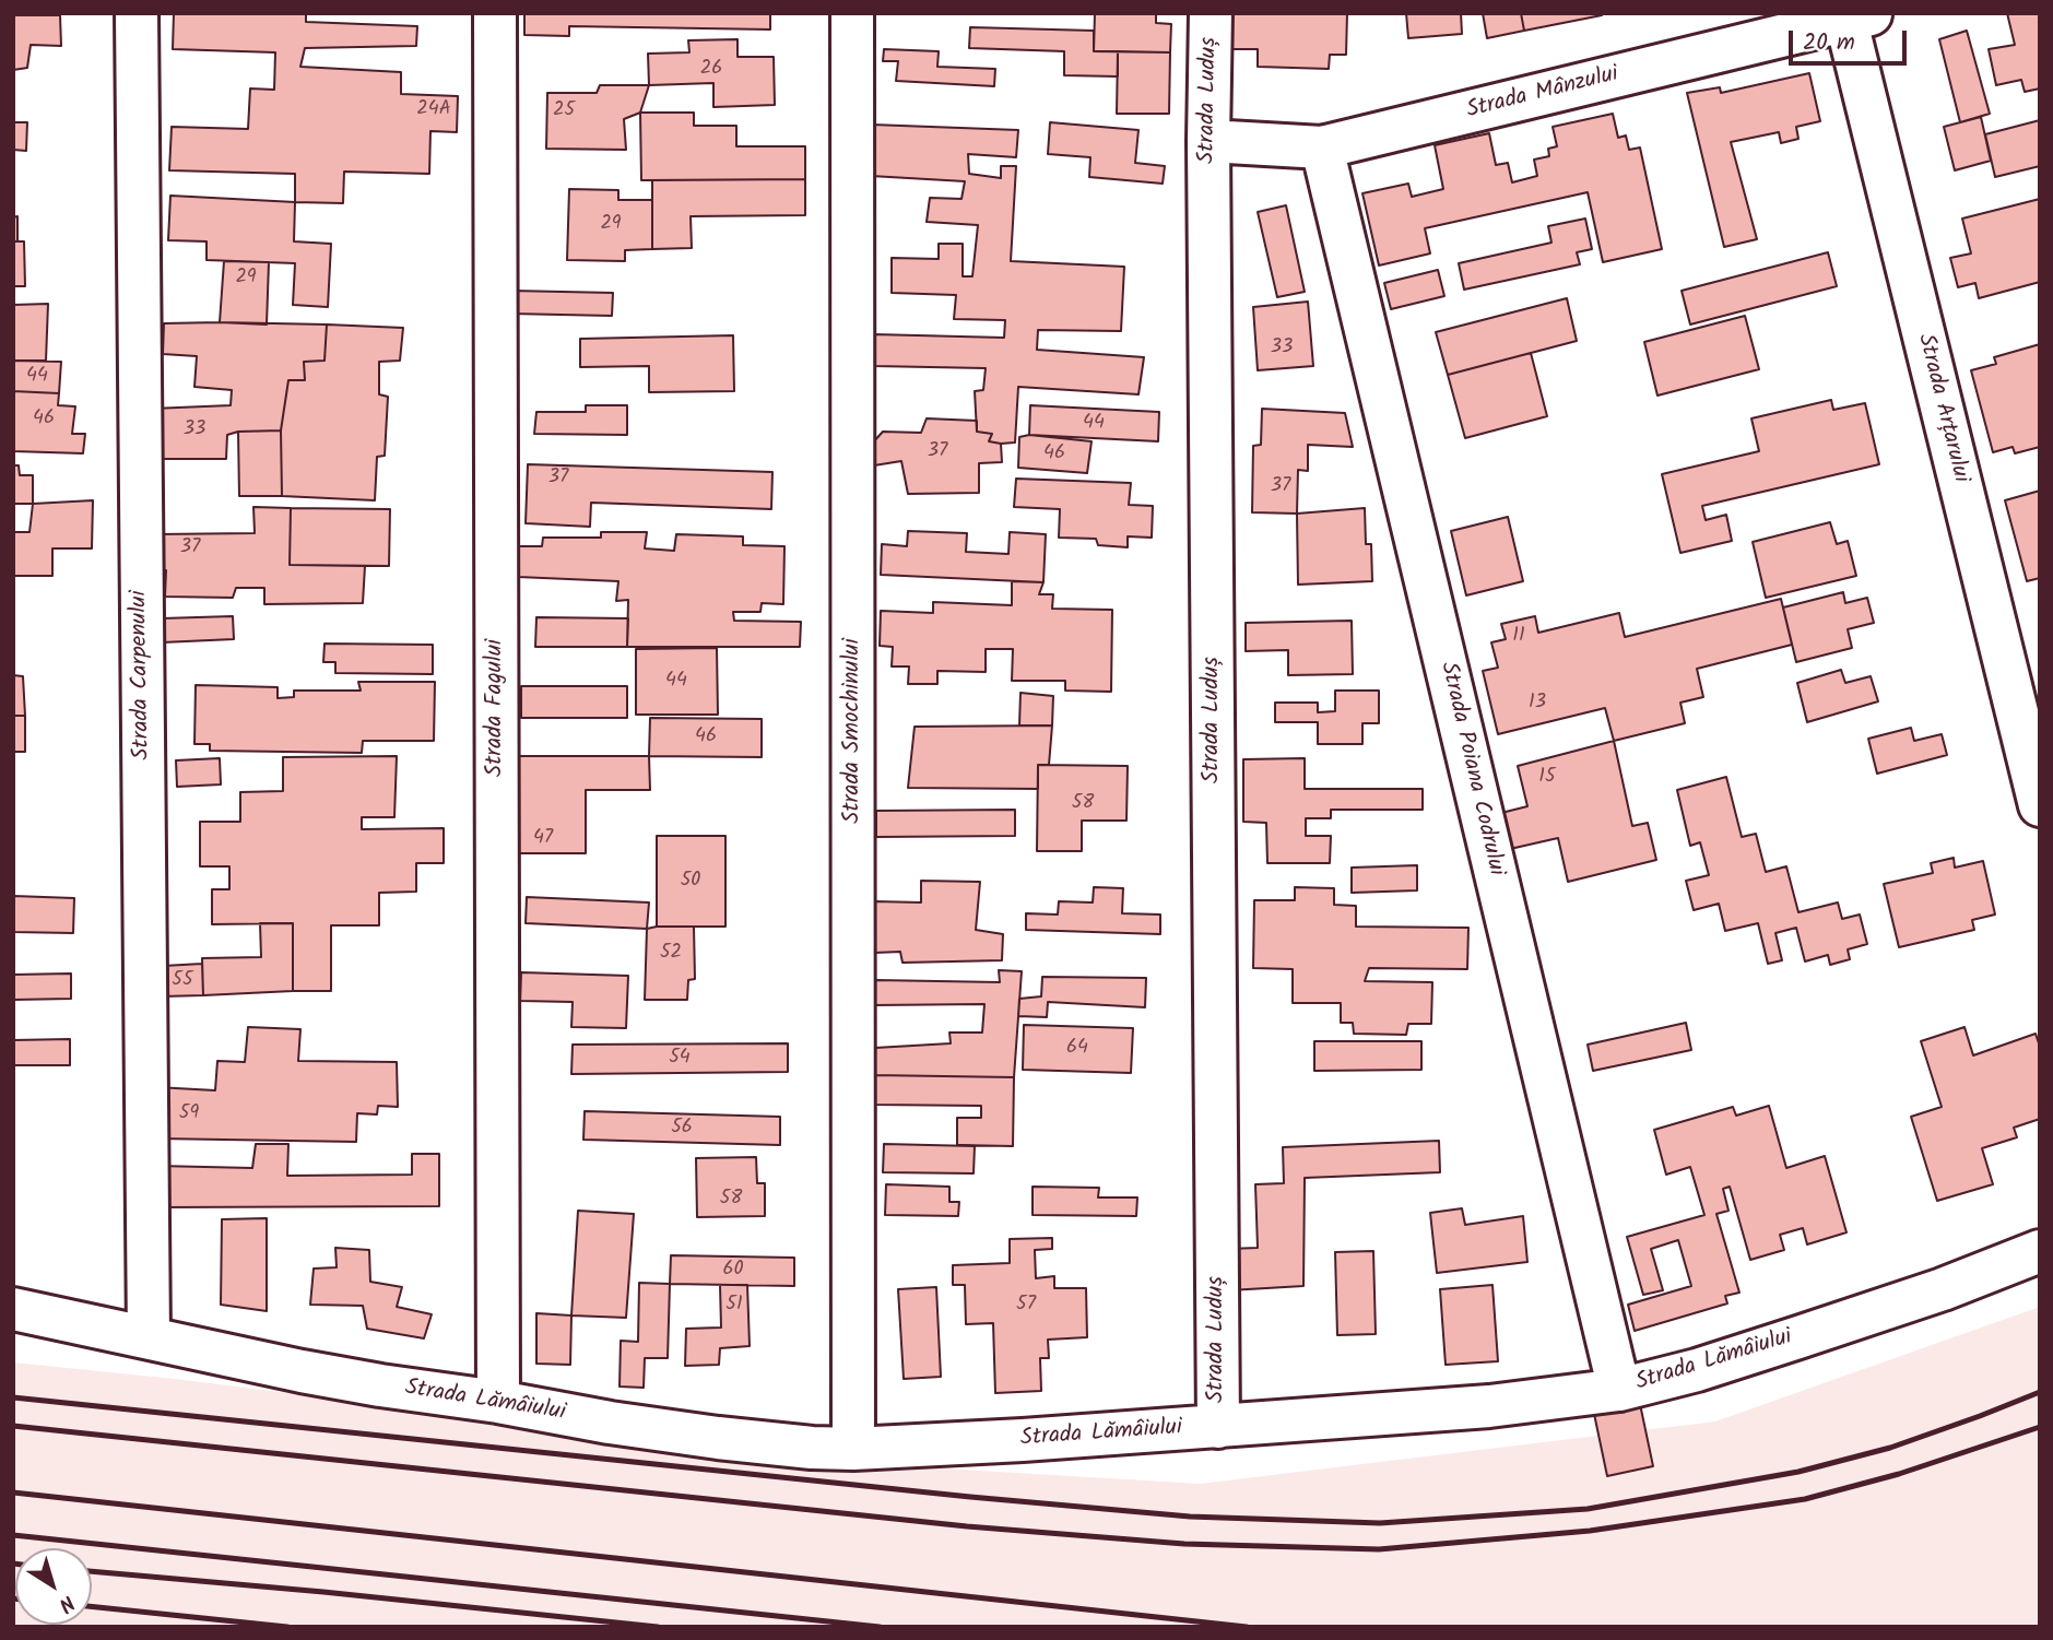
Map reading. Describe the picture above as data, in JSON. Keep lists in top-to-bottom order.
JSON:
{
  "streets": {
    "street": [
      "Strada Mânzului",
      "Strada Luduș",
      "Strada Arțarului",
      "Strada Carpenului",
      "Strada Fagului",
      "Strada Smochinului",
      "Strada Poiana Codrului",
      "Strada Lămâiului"
    ]
  },
  "crossings": [
    ["Strada Mânzului", "Strada Luduș"],
    ["Strada Mânzului", "Strada Arțarului"],
    ["Strada Mânzului", "Strada Poiana Codrului"],
    ["Strada Luduș", "Strada Lămâiului"],
    ["Strada Carpenului", "Strada Lămâiului"],
    ["Strada Fagului", "Strada Lămâiului"],
    ["Strada Smochinului", "Strada Lămâiului"],
    ["Strada Poiana Codrului", "Strada Lămâiului"]
  ],
  "house_numbers": [
    "26",
    "24A",
    "25",
    "29",
    "29",
    "33",
    "44",
    "46",
    "44",
    "33",
    "37",
    "46",
    "37",
    "37",
    "37",
    "11",
    "44",
    "13",
    "46",
    "15",
    "58",
    "47",
    "50",
    "52",
    "55",
    "64",
    "54",
    "59",
    "56",
    "58",
    "60",
    "51",
    "57"
  ],
  "scale_bar": "20 m",
  "north": "bottom right"
}
